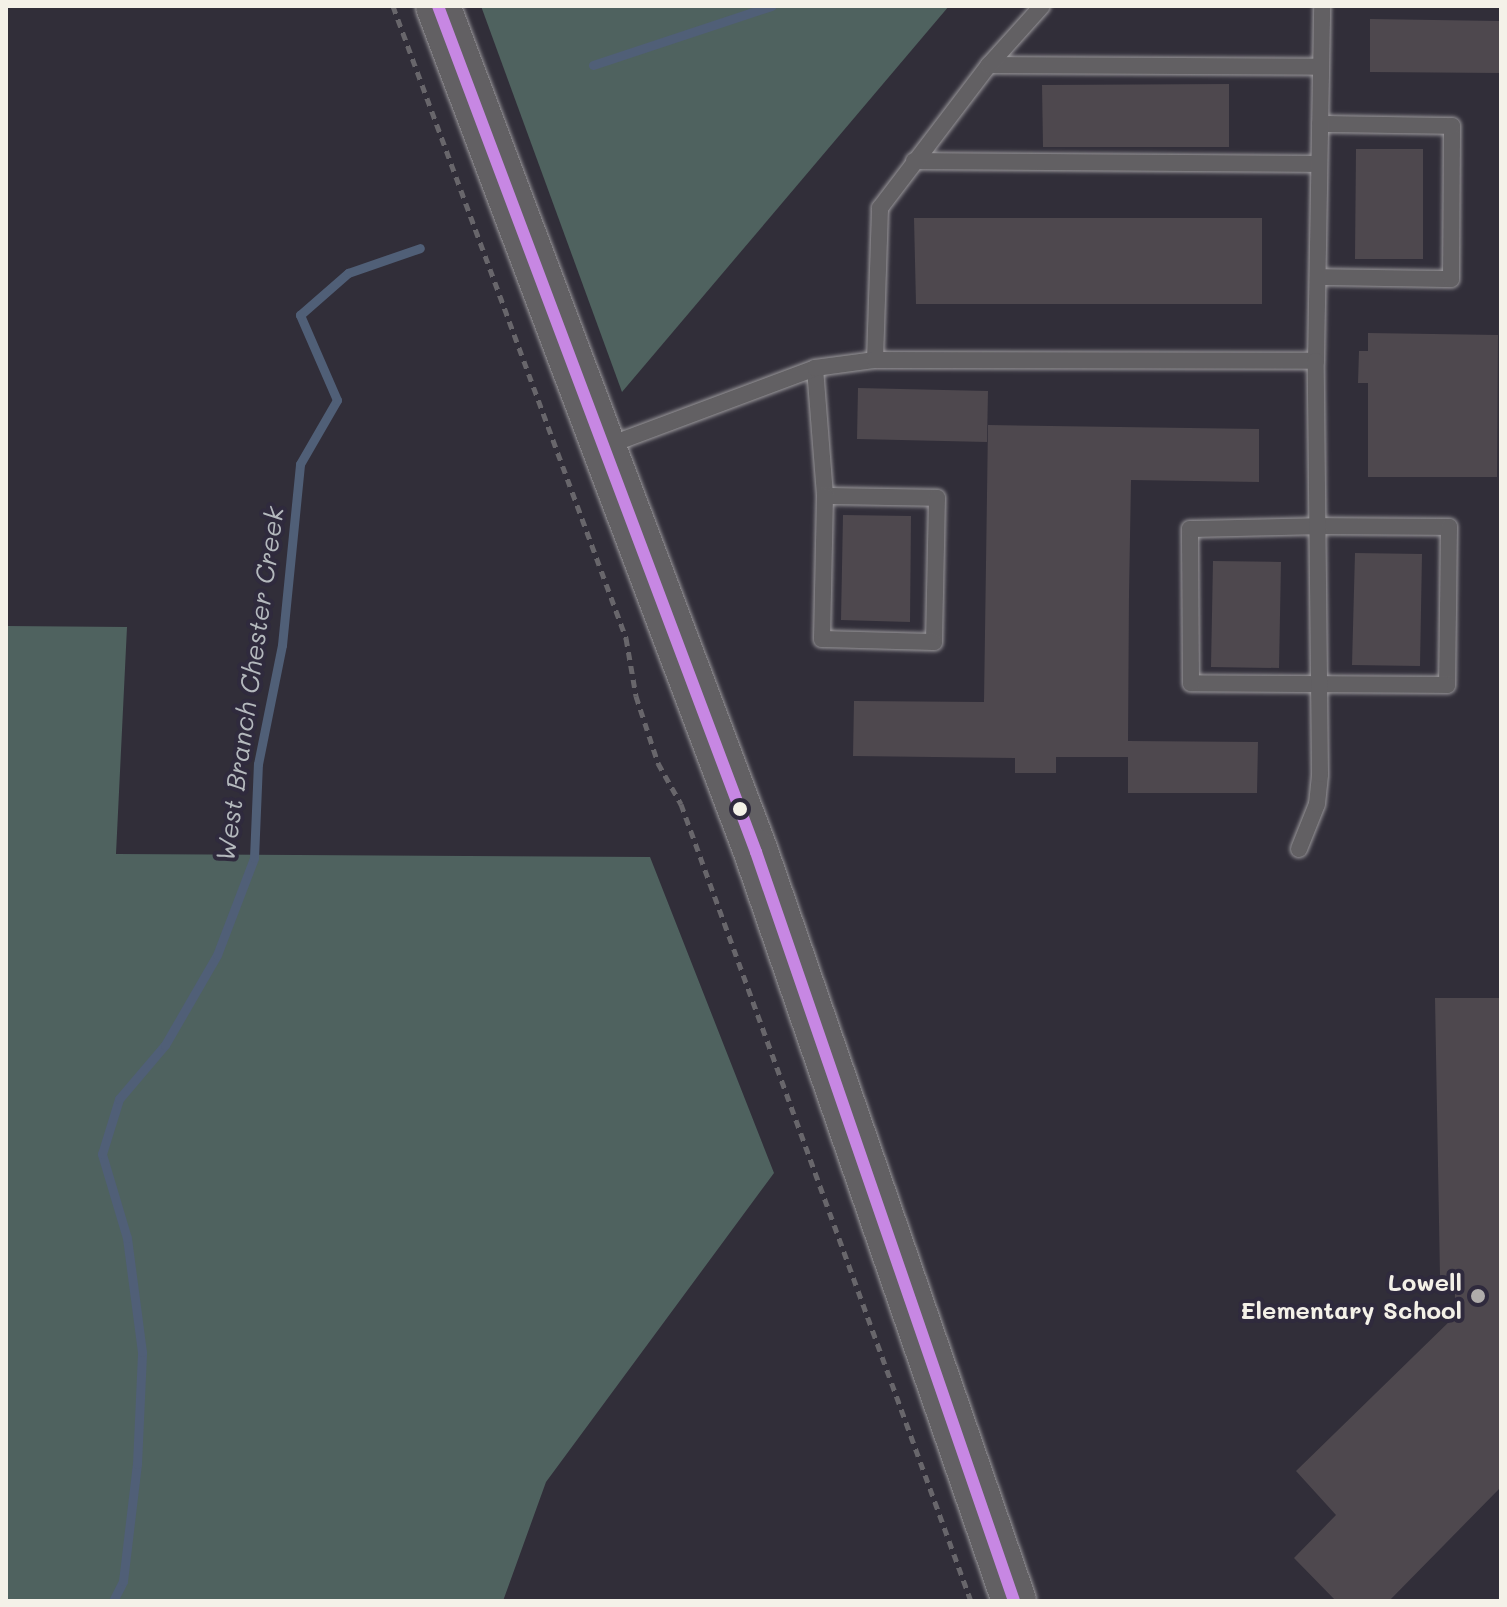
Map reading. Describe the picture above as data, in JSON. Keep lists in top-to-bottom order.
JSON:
{
  "water": ["West Branch Chester Creek"],
  "places": ["Lowell Elementary School"]
}
